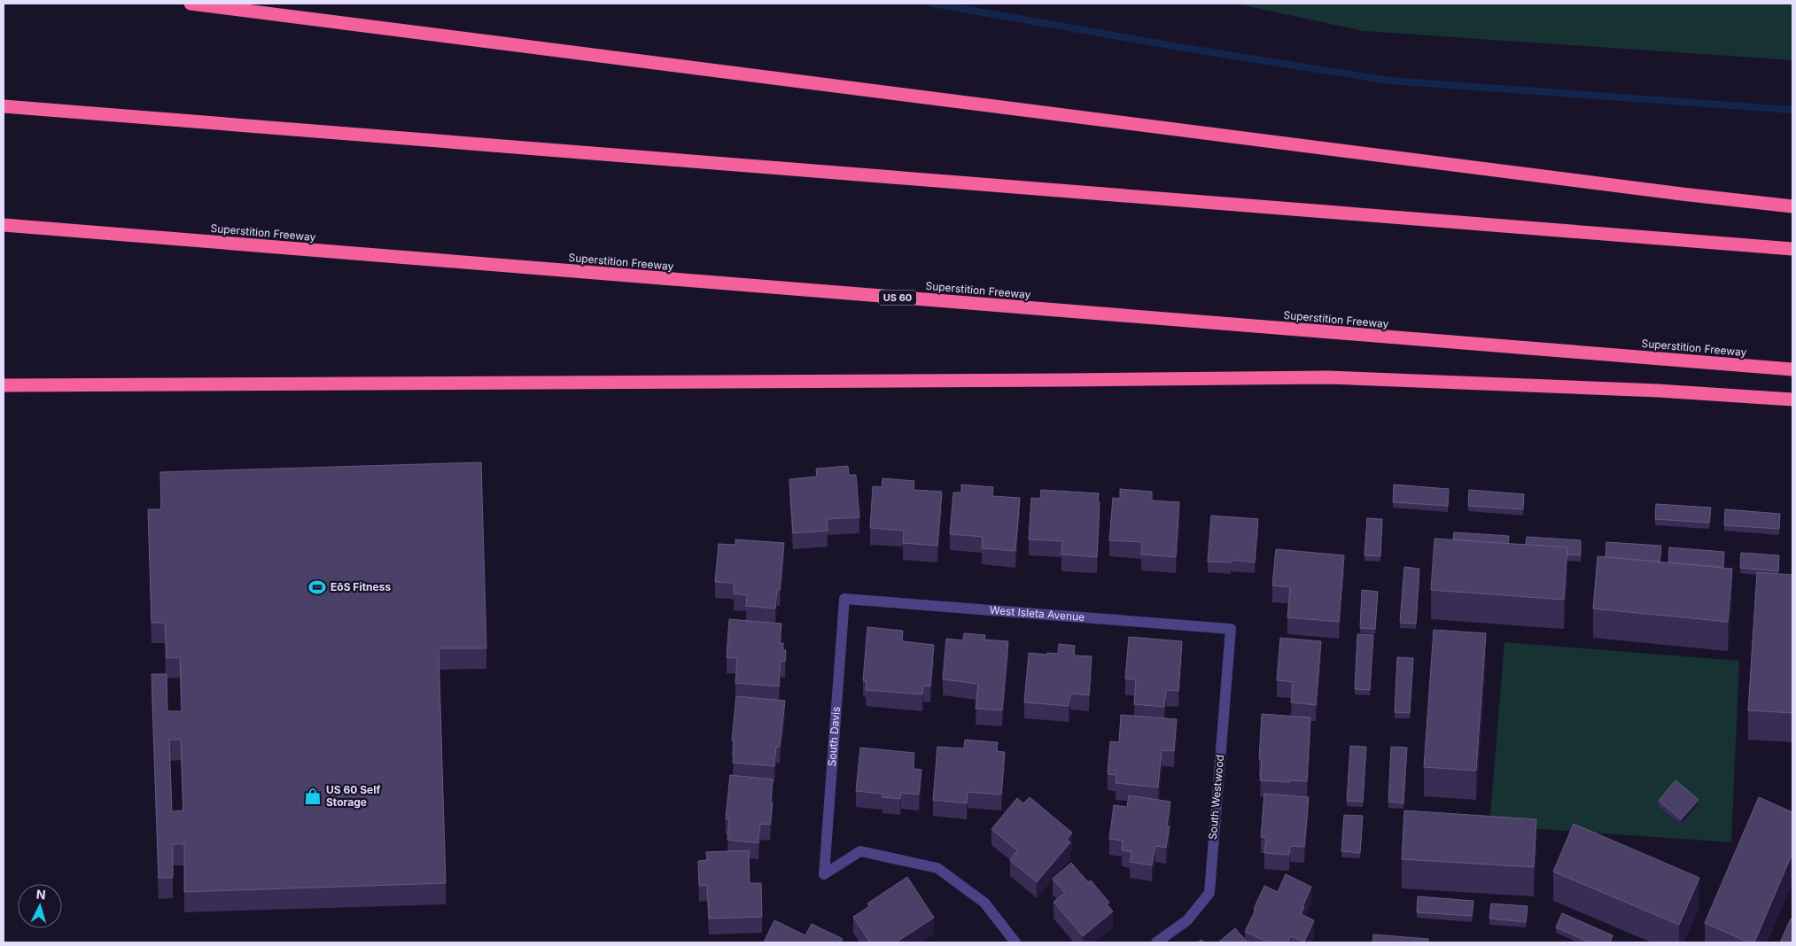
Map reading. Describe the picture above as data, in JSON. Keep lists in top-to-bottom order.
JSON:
{
  "streets": {
    "highway": ["Superstition Freeway", "US 60"],
    "street": ["West Isleta Avenue", "South Davis", "South Westwood"]
  },
  "crossings": [
    ["West Isleta Avenue", "South Davis"],
    ["West Isleta Avenue", "South Westwood"]
  ],
  "places": {
    "sports": ["EōS Fitness"],
    "shop": ["US 60 Self Storage"]
  },
  "north": "top"
}
